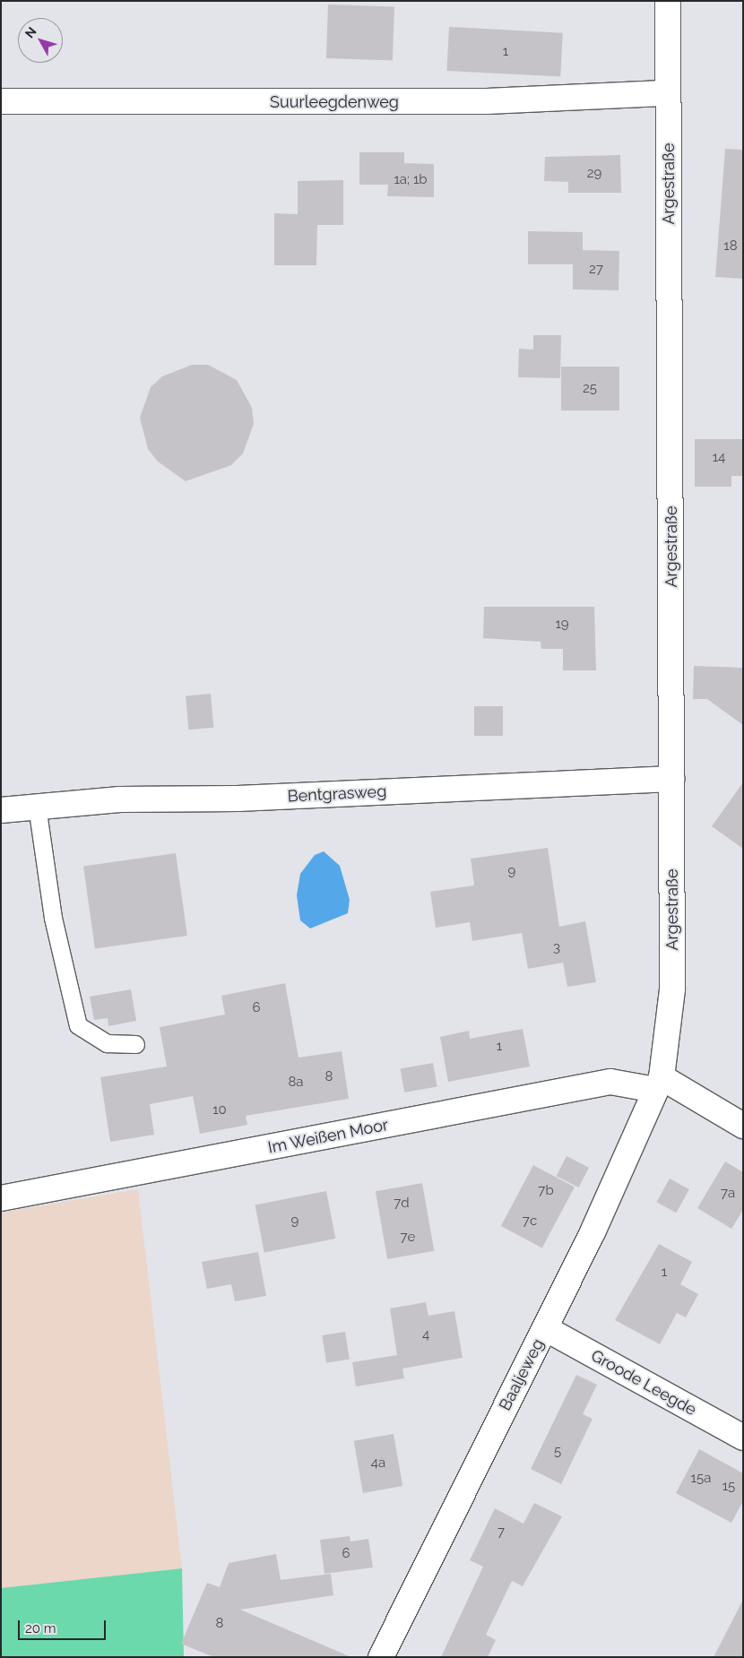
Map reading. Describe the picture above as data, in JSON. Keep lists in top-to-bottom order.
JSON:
{
  "streets": {
    "street": [
      "Suurleegdenweg",
      "Argestraße",
      "Bentgrasweg",
      "Im Weißen Moor",
      "Baaljeweg",
      "Groode Leegde"
    ]
  },
  "crossings": [
    ["Suurleegdenweg", "Argestraße"],
    ["Argestraße", "Bentgrasweg"],
    ["Argestraße", "Im Weißen Moor"],
    ["Argestraße", "Baaljeweg"],
    ["Im Weißen Moor", "Baaljeweg"],
    ["Baaljeweg", "Groode Leegde"]
  ],
  "house_numbers": [
    "1",
    "29",
    "1a; 1b",
    "18",
    "27",
    "25",
    "14",
    "19",
    "9",
    "3",
    "6",
    "1",
    "8",
    "8a",
    "10",
    "7b",
    "7a",
    "7d",
    "9",
    "7c",
    "7e",
    "1",
    "4",
    "5",
    "4a",
    "15a",
    "15",
    "7",
    "6",
    "8"
  ],
  "scale_bar": "20 m",
  "north": "top left"
}
